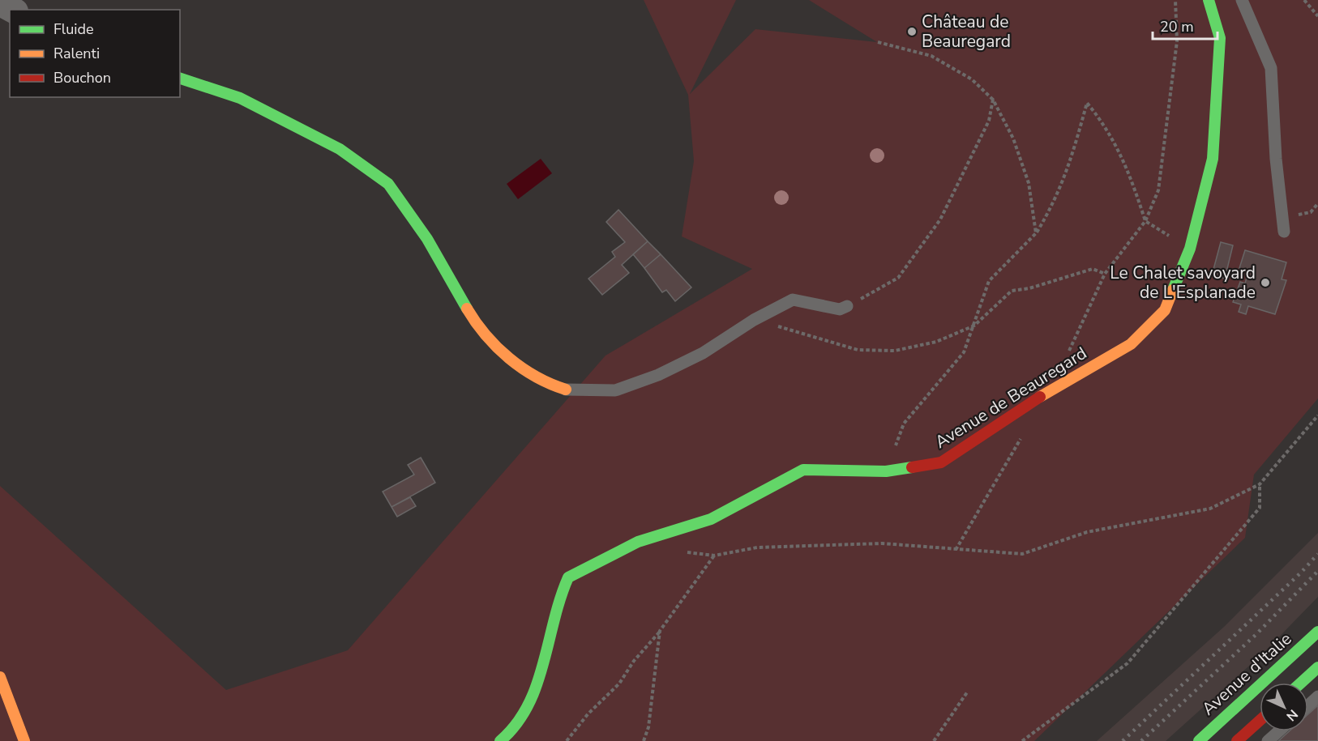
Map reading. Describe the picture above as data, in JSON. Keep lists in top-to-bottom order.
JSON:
{
  "streets": {
    "street": ["Avenue de Beauregard", "Avenue d'Italie"]
  },
  "places": ["Château de Beauregard", "Le Chalet savoyard de L'Esplanade"],
  "legend": ["Fluide", "Ralenti", "Bouchon"],
  "scale_bar": "20 m",
  "north": "bottom right"
}
